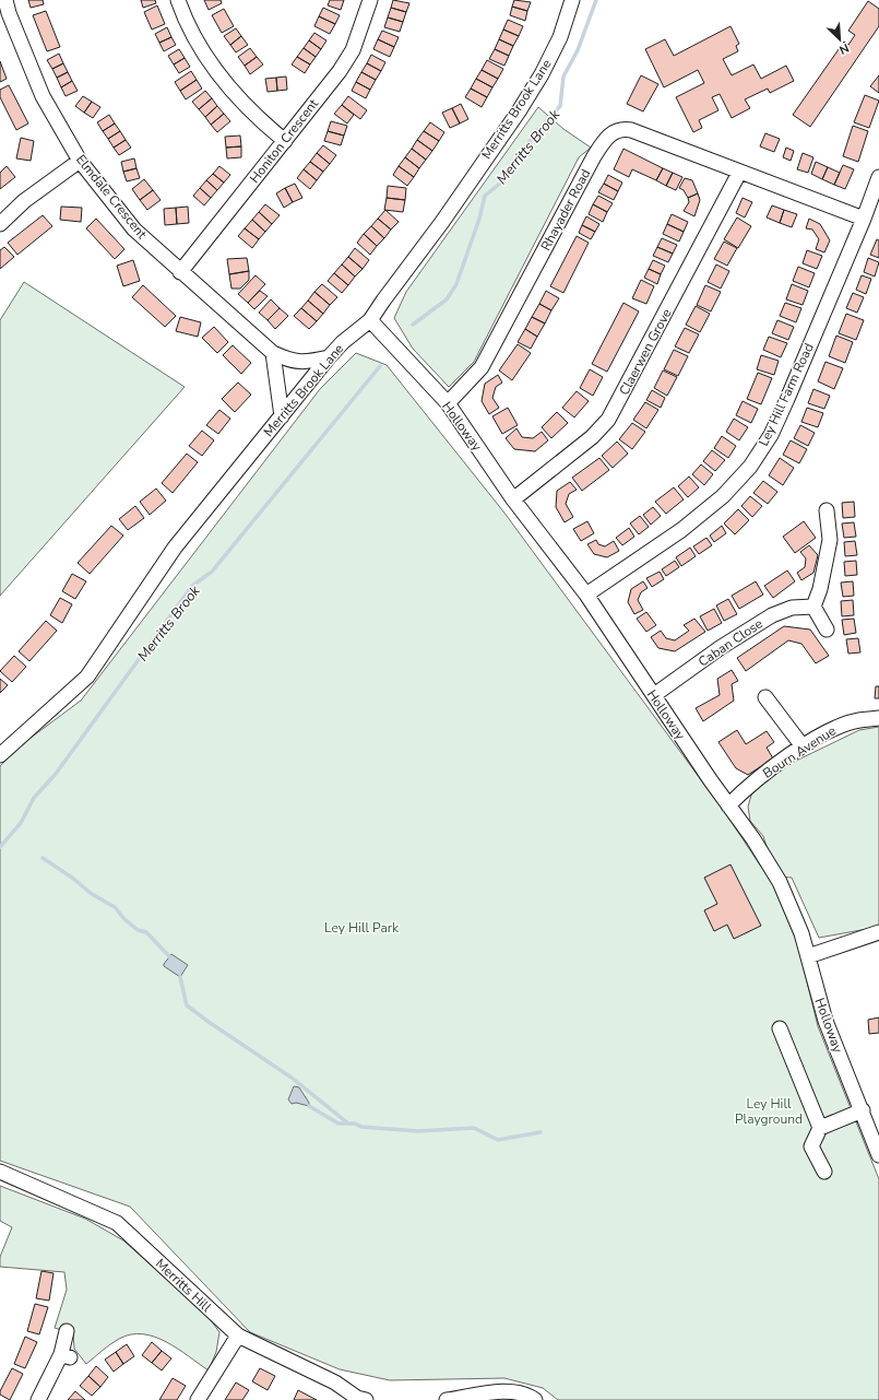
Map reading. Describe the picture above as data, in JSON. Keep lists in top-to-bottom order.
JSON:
{
  "streets": {
    "street": [
      "Merritts Brook Lane",
      "Honiton Crescent",
      "Elmdale Crescent",
      "Rhayader Road",
      "Claerwen Grove",
      "Ley Hill Farm Road",
      "Holloway",
      "Caban Close",
      "Bourn Avenue",
      "Merritts Hill"
    ]
  },
  "crossings": [
    ["Merritts Brook Lane", "Elmdale Crescent"],
    ["Merritts Brook Lane", "Holloway"],
    ["Honiton Crescent", "Elmdale Crescent"],
    ["Rhayader Road", "Claerwen Grove"],
    ["Rhayader Road", "Ley Hill Farm Road"],
    ["Rhayader Road", "Holloway"],
    ["Claerwen Grove", "Holloway"],
    ["Ley Hill Farm Road", "Holloway"],
    ["Holloway", "Caban Close"],
    ["Holloway", "Bourn Avenue"]
  ],
  "water": ["Merritts Brook"],
  "parks": ["Ley Hill Park", "Ley Hill Playground"],
  "north": "bottom right"
}
